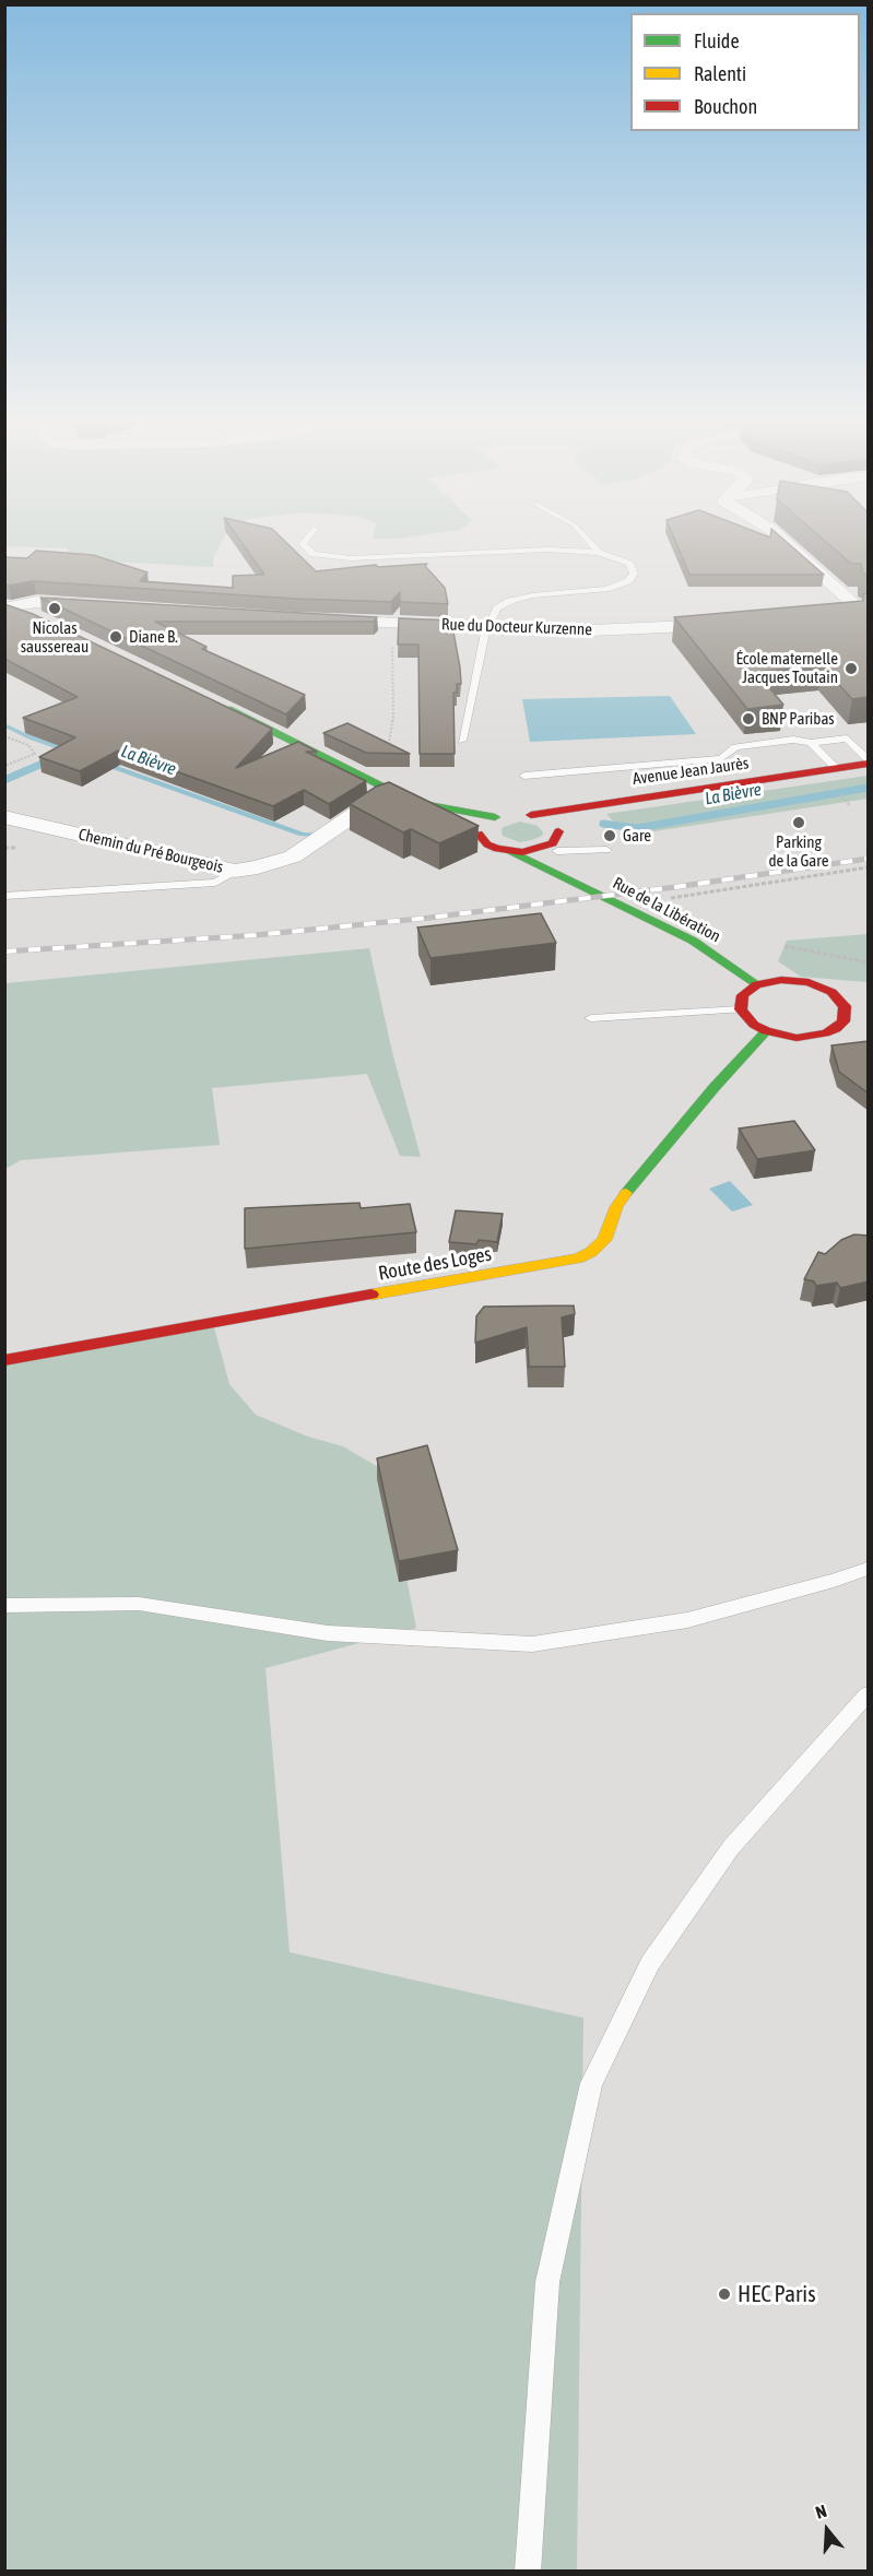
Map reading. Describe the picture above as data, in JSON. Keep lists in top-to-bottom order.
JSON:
{
  "streets": {
    "main road": ["Avenue Jean Jaurès", "Rue de la Libération", "Route des Loges"],
    "street": ["Rue du Docteur Kurzenne", "Chemin du Pré Bourgeois"]
  },
  "crossings": [
    ["Avenue Jean Jaurès", "Rue de la Libération"]
  ],
  "water": ["La Bièvre"],
  "places": [
    "Nicolas saussereau",
    "Diane B.",
    "École maternelle Jacques Toutain",
    "BNP Paribas",
    "Parking de la Gare",
    "Gare",
    "HEC Paris"
  ],
  "legend": ["Fluide", "Ralenti", "Bouchon"],
  "north": "top"
}
